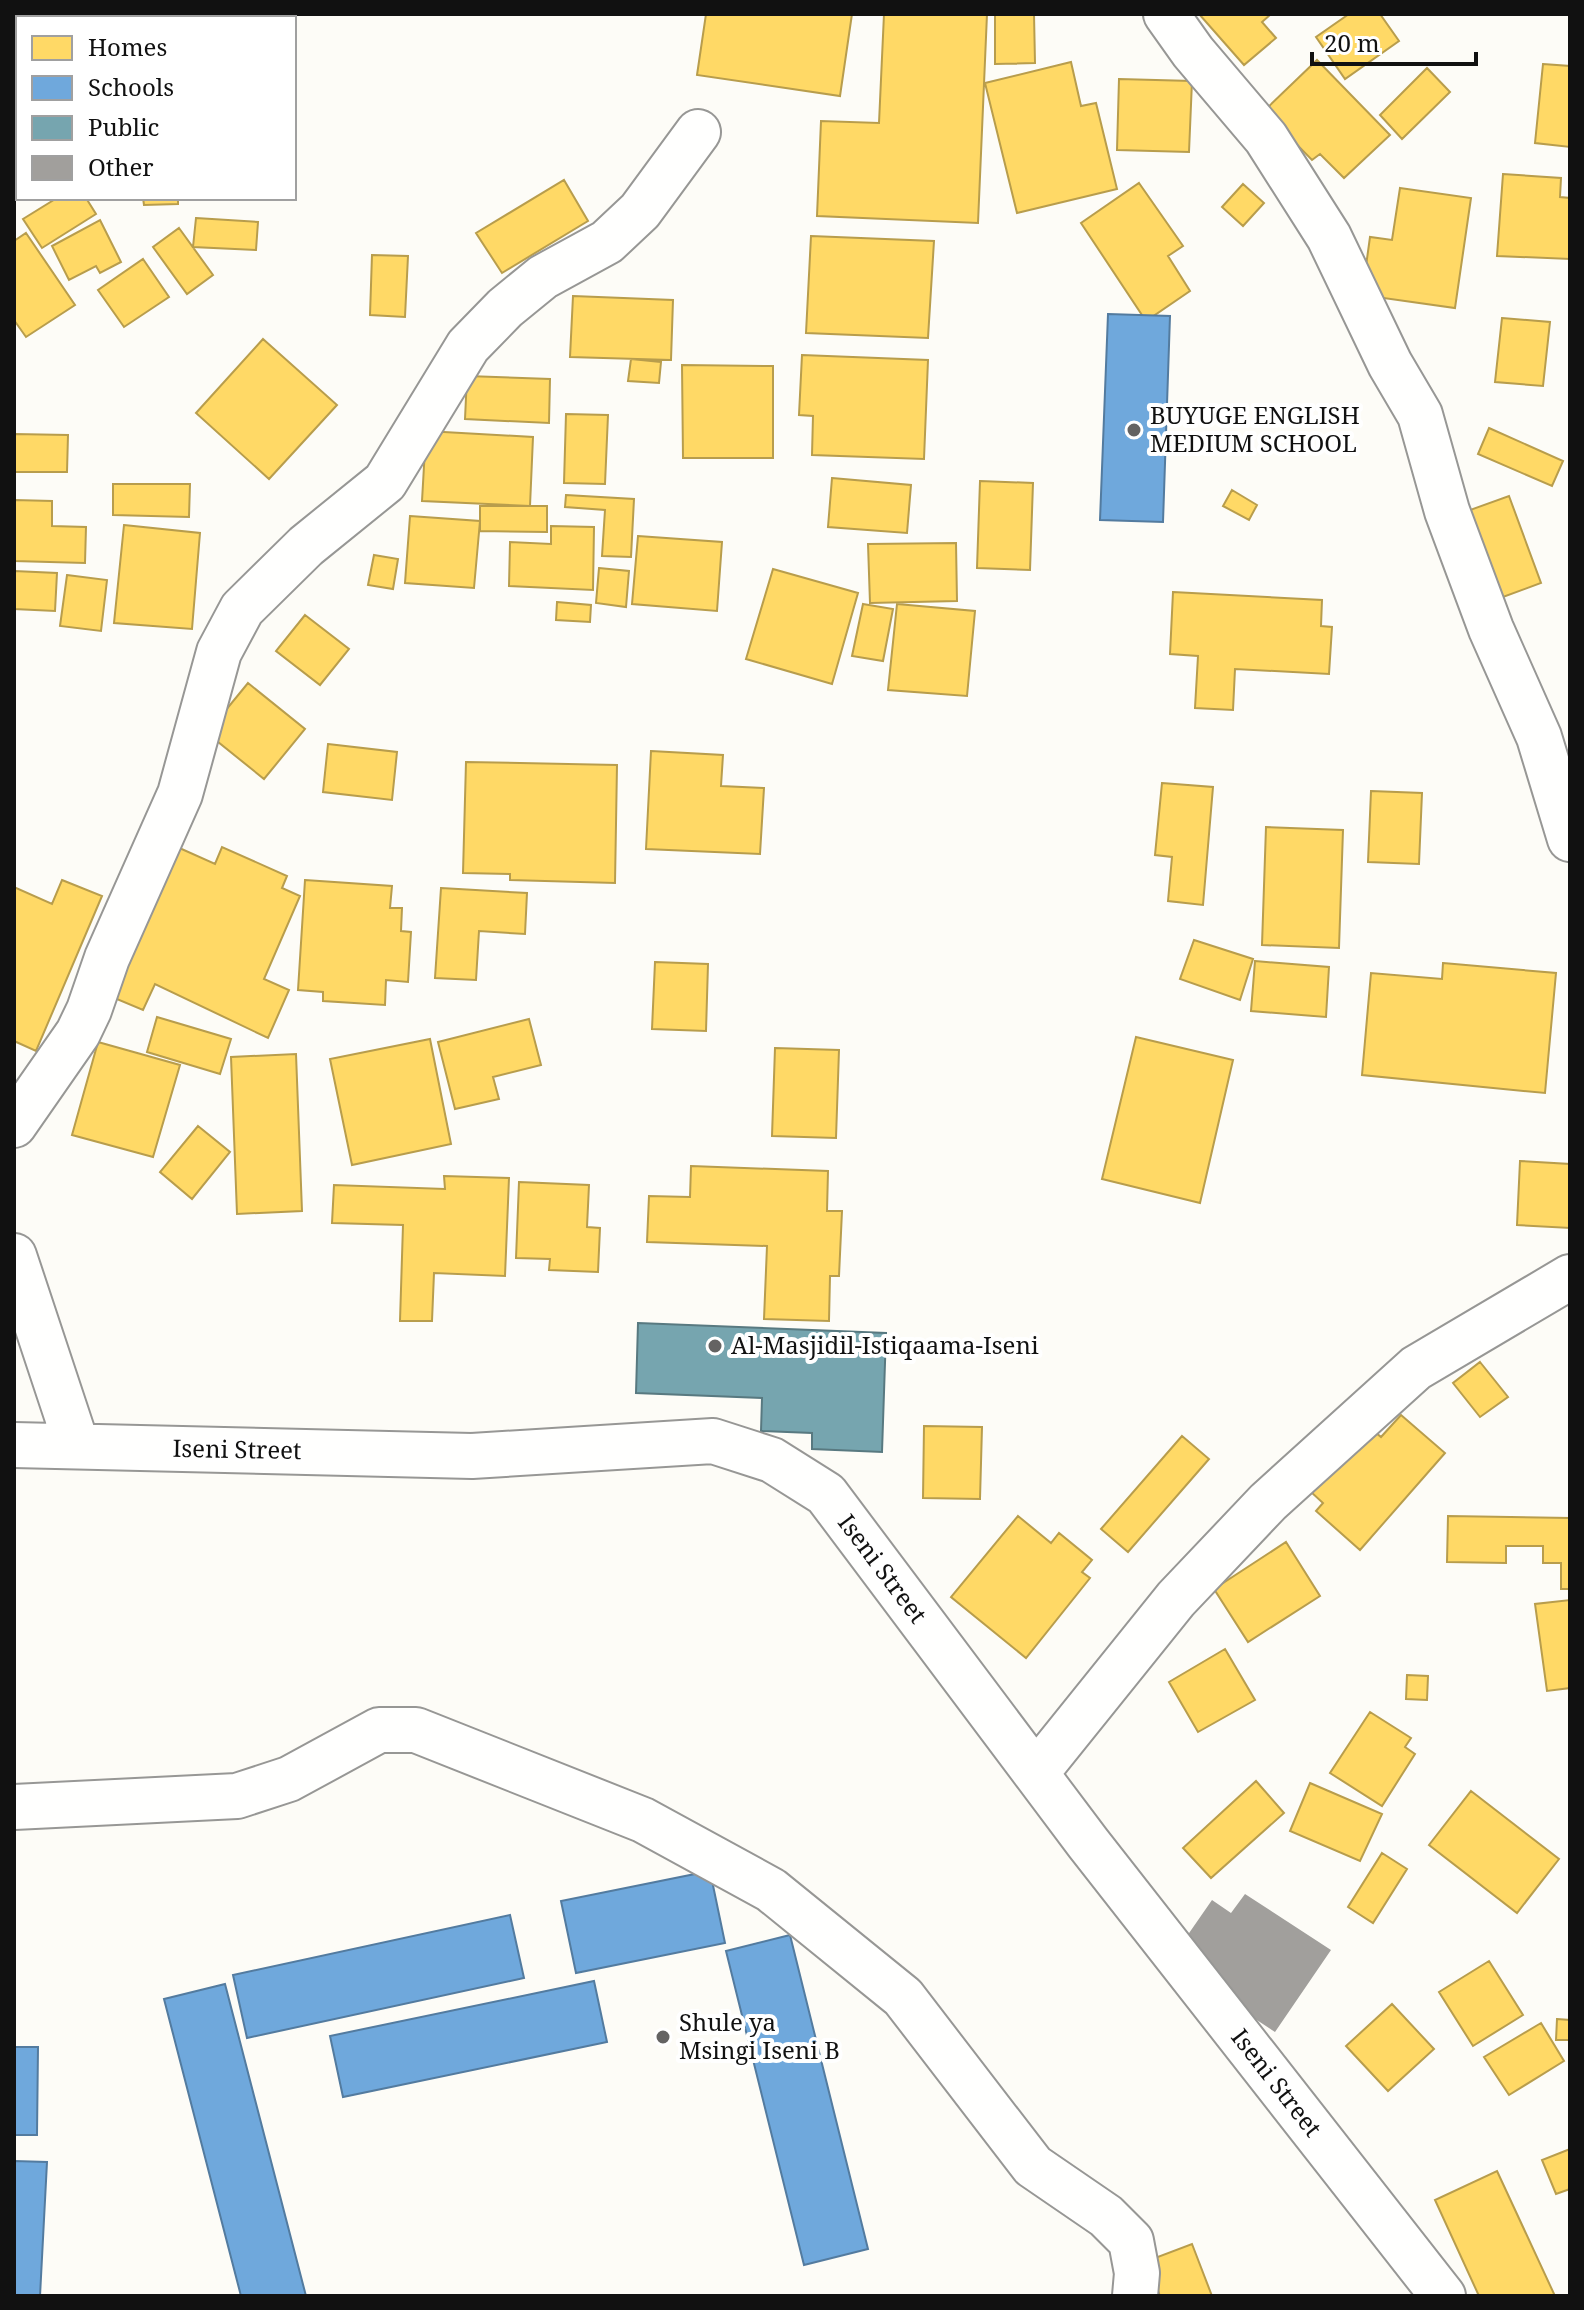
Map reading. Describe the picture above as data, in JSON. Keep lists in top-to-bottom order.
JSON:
{
  "streets": {
    "street": ["Iseni Street"]
  },
  "places": ["BUYUGE ENGLISH MEDIUM SCHOOL", "Al-Masjidil-Istiqaama-Iseni", "Shule ya Msingi Iseni B"],
  "legend": [
    "Homes",
    "Schools",
    "Public",
    "Other"
  ],
  "scale_bar": "20 m"
}
